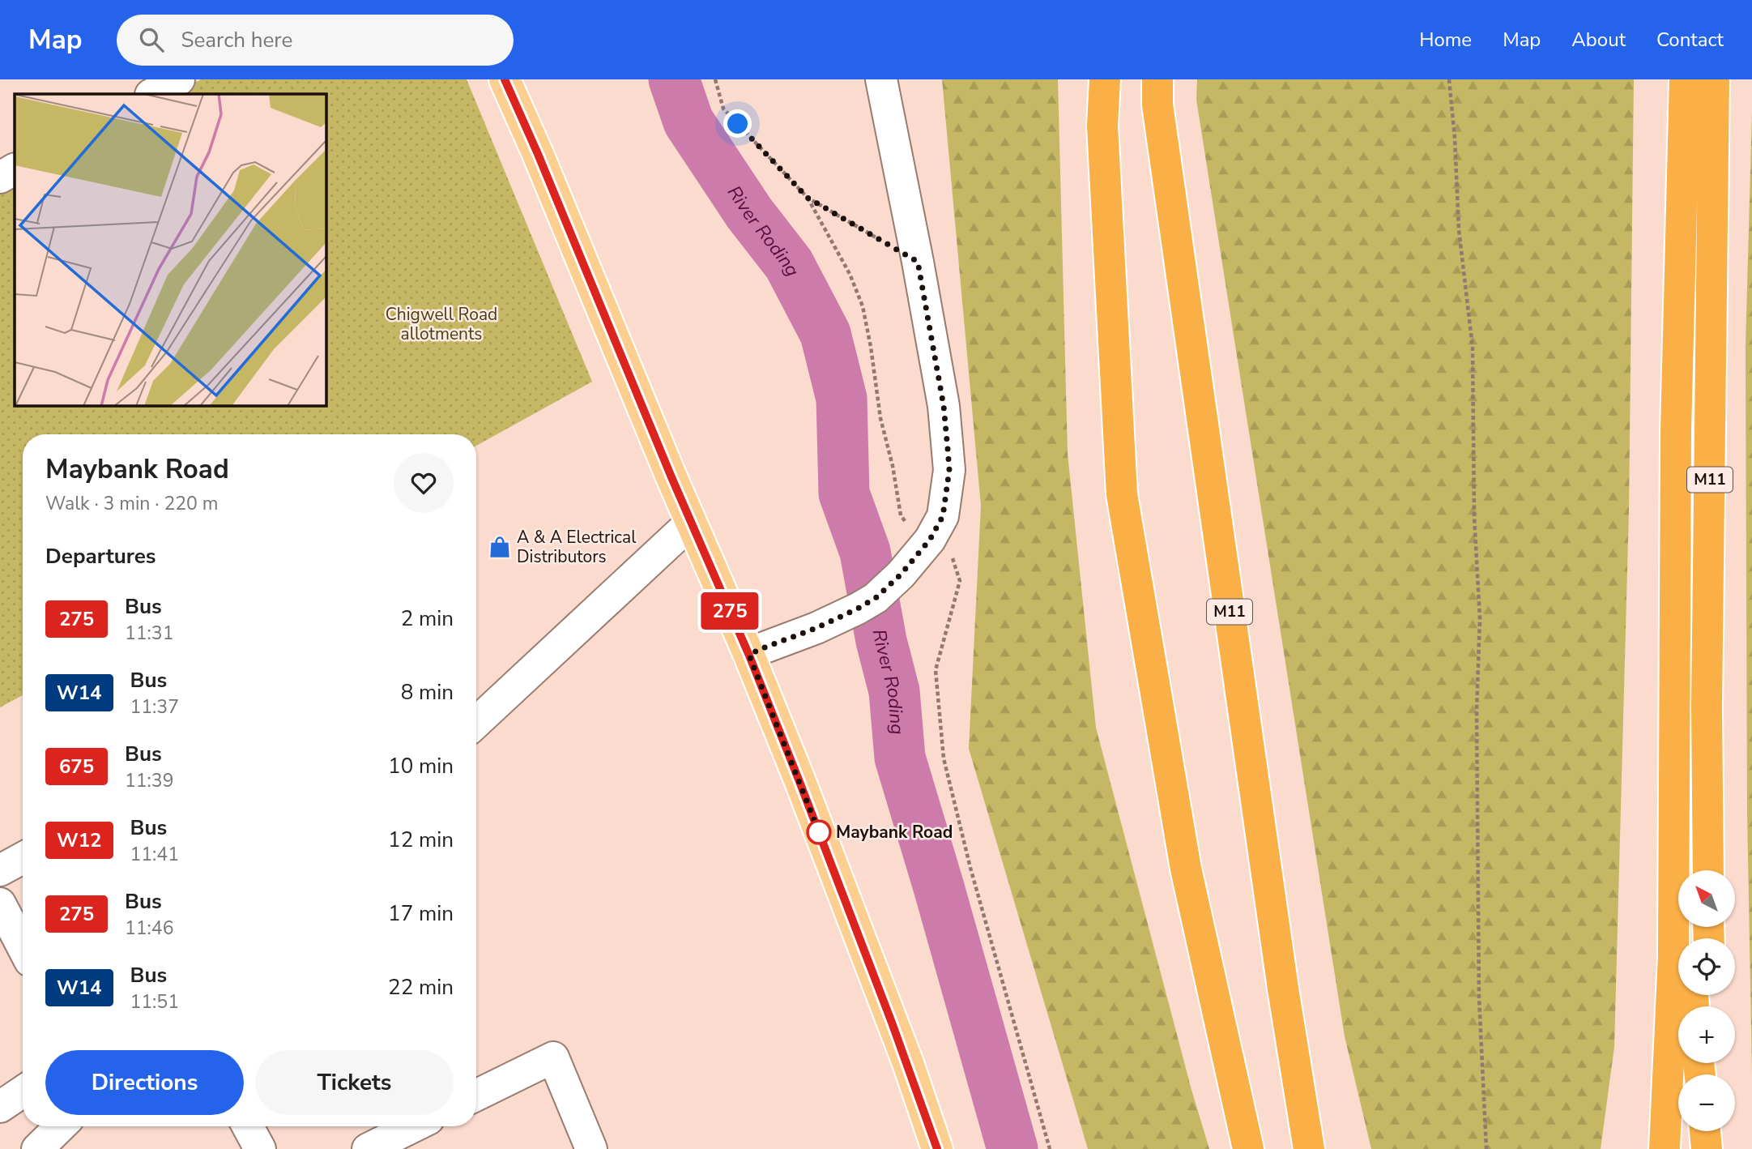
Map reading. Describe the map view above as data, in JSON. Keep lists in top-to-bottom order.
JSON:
{
  "streets": {
    "highway": ["M11"]
  },
  "water": ["River Roding"],
  "parks": ["Chigwell Road allotments"],
  "places": {
    "shop": ["A & A Electrical Distributors"],
    "other": ["Maybank Road"]
  },
  "lines": ["bus line 275"],
  "north": "top left",
  "page": {
    "header": "Map",
    "search": "Search here",
    "nav": [
      "Home",
      "Map",
      "About",
      "Contact"
    ],
    "on_map": "275",
    "heading": [
      ["Maybank Road", "Walk · 3 min · 220 m"],
      "Departures"
    ],
    "list": [
      {
        "mark": "275",
        "name": "Bus",
        "note": "11:31",
        "value": "2 min"
      },
      {
        "mark": "W14",
        "name": "Bus",
        "note": "11:37",
        "value": "8 min"
      },
      {
        "mark": "675",
        "name": "Bus",
        "note": "11:39",
        "value": "10 min"
      },
      {
        "mark": "W12",
        "name": "Bus",
        "note": "11:41",
        "value": "12 min"
      },
      {
        "mark": "275",
        "name": "Bus",
        "note": "11:46",
        "value": "17 min"
      },
      {
        "mark": "W14",
        "name": "Bus",
        "note": "11:51",
        "value": "22 min"
      }
    ],
    "map_buttons": ["+", "−"],
    "buttons": ["Directions", "Tickets"]
  }
}
